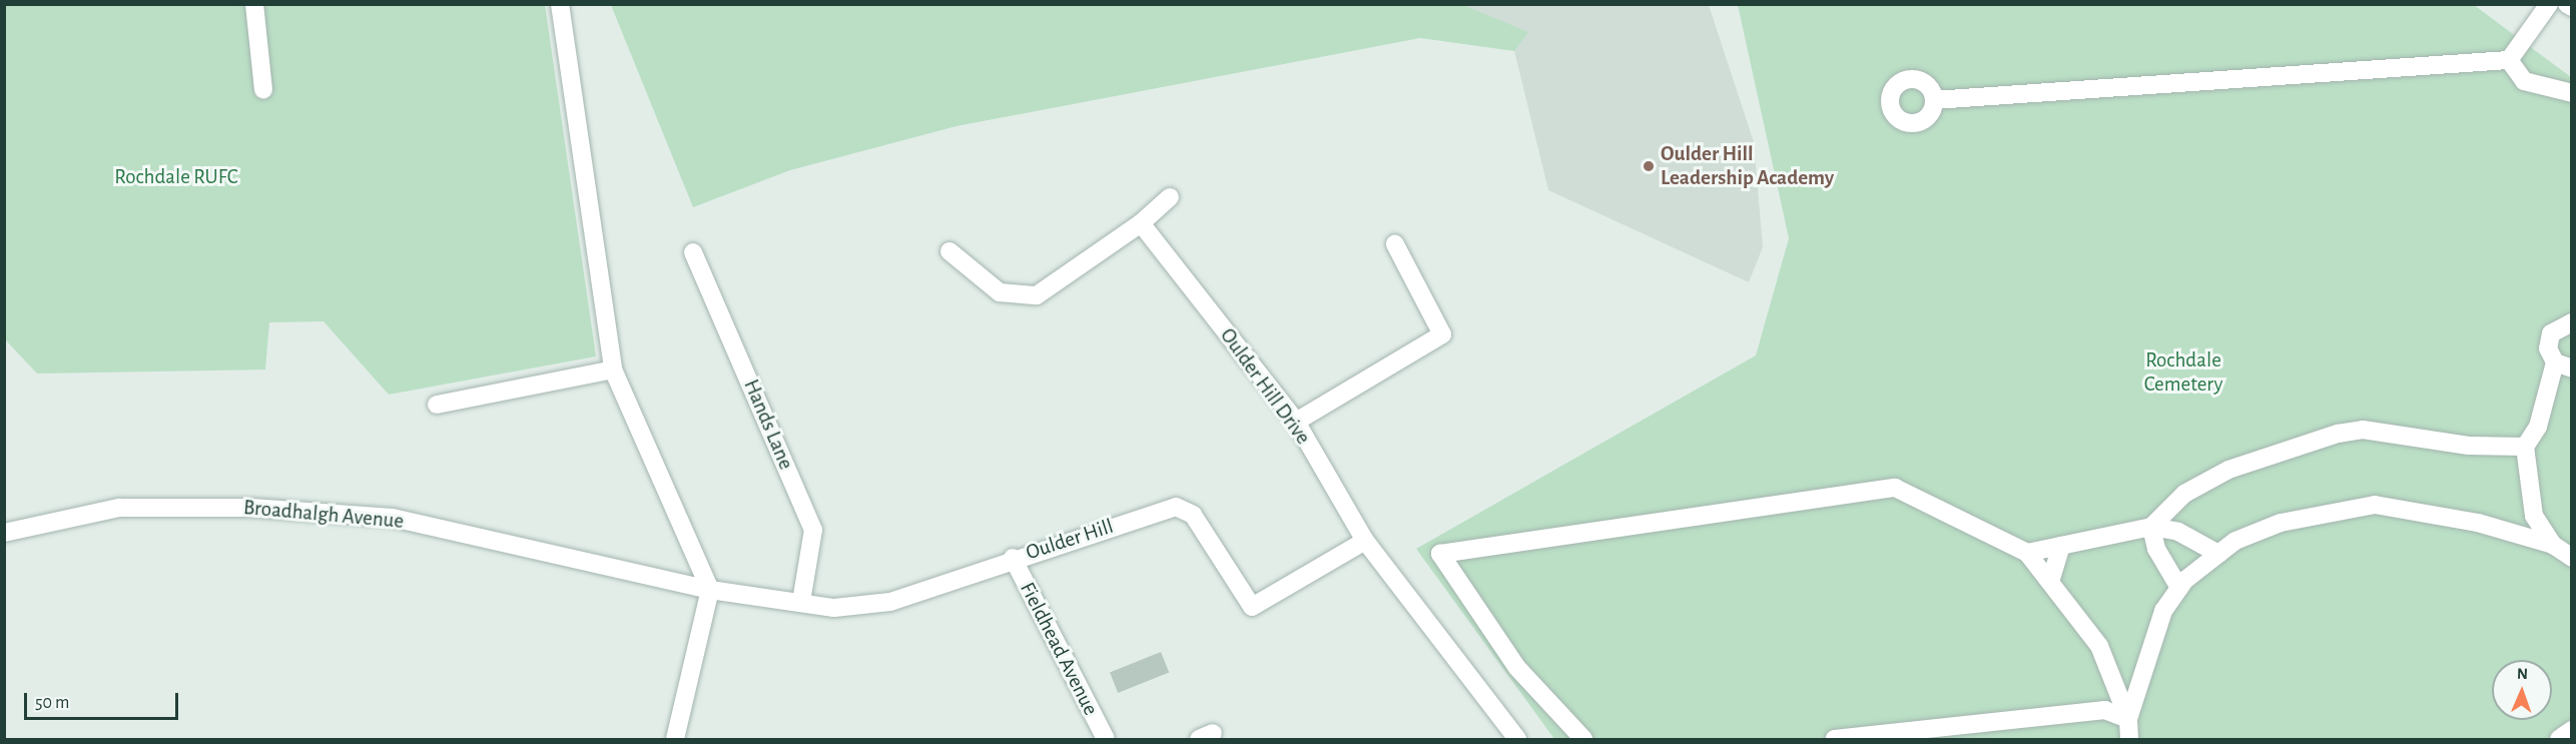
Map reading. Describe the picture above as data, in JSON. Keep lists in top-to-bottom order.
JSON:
{
  "streets": {
    "street": [
      "Oulder Hill Drive",
      "Hands Lane",
      "Broadhalgh Avenue",
      "Oulder Hill",
      "Fieldhead Avenue"
    ]
  },
  "crossings": [
    ["Oulder Hill Drive", "Oulder Hill"],
    ["Hands Lane", "Oulder Hill"],
    ["Broadhalgh Avenue", "Oulder Hill"],
    ["Oulder Hill", "Fieldhead Avenue"]
  ],
  "parks": ["Rochdale RUFC", "Rochdale Cemetery"],
  "places": ["Oulder Hill Leadership Academy"],
  "scale_bar": "50 m",
  "north": "top"
}
